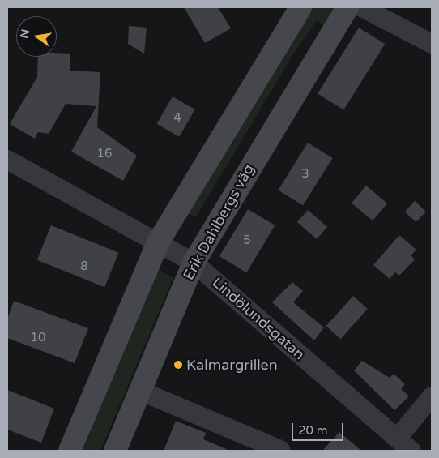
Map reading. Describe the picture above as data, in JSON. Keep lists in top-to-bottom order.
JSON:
{
  "streets": {
    "main road": ["Erik Dahlbergs väg"],
    "street": ["Lindölundsgatan"]
  },
  "crossings": [
    ["Erik Dahlbergs väg", "Lindölundsgatan"]
  ],
  "places": ["Kalmargrillen"],
  "house_numbers": [
    "4",
    "16",
    "3",
    "5",
    "8",
    "10"
  ],
  "scale_bar": "20 m",
  "north": "left"
}
